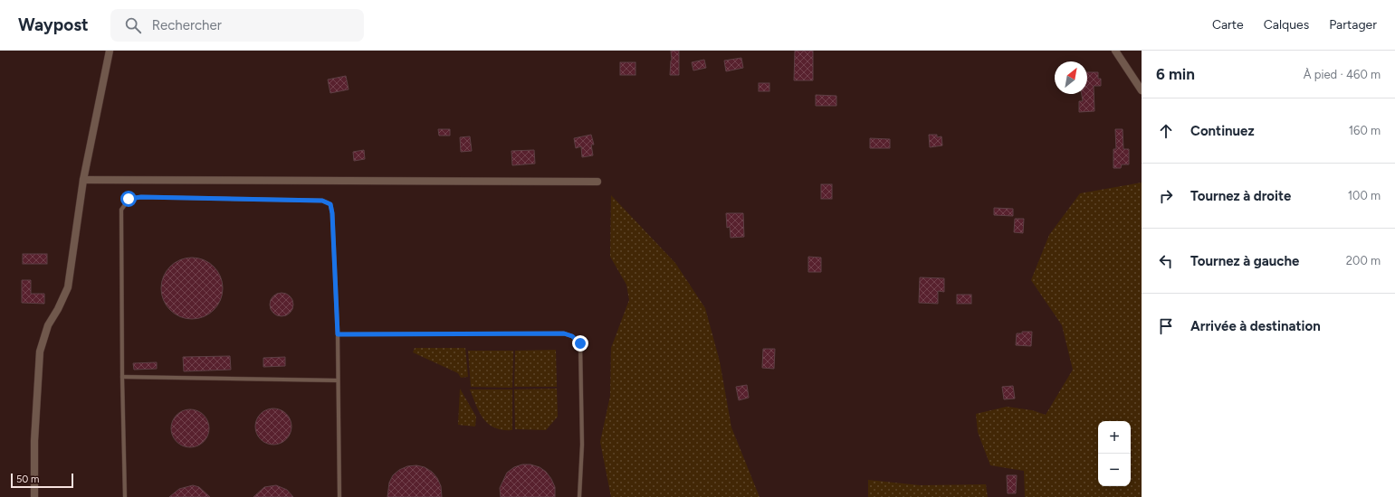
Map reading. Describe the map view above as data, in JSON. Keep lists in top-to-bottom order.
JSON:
{
  "scale_bar": "50 m",
  "north": "top right",
  "page": {
    "header": "Waypost",
    "search": "Rechercher",
    "nav": ["Carte", "Calques", "Partager"],
    "heading": ["6 min", "À pied · 460 m"],
    "list": [
      ["Continuez", "160 m"],
      ["Tournez à droite", "100 m"],
      ["Tournez à gauche", "200 m"],
      "Arrivée à destination"
    ],
    "map_buttons": ["+", "−"],
    "scale": "50 m"
  }
}
